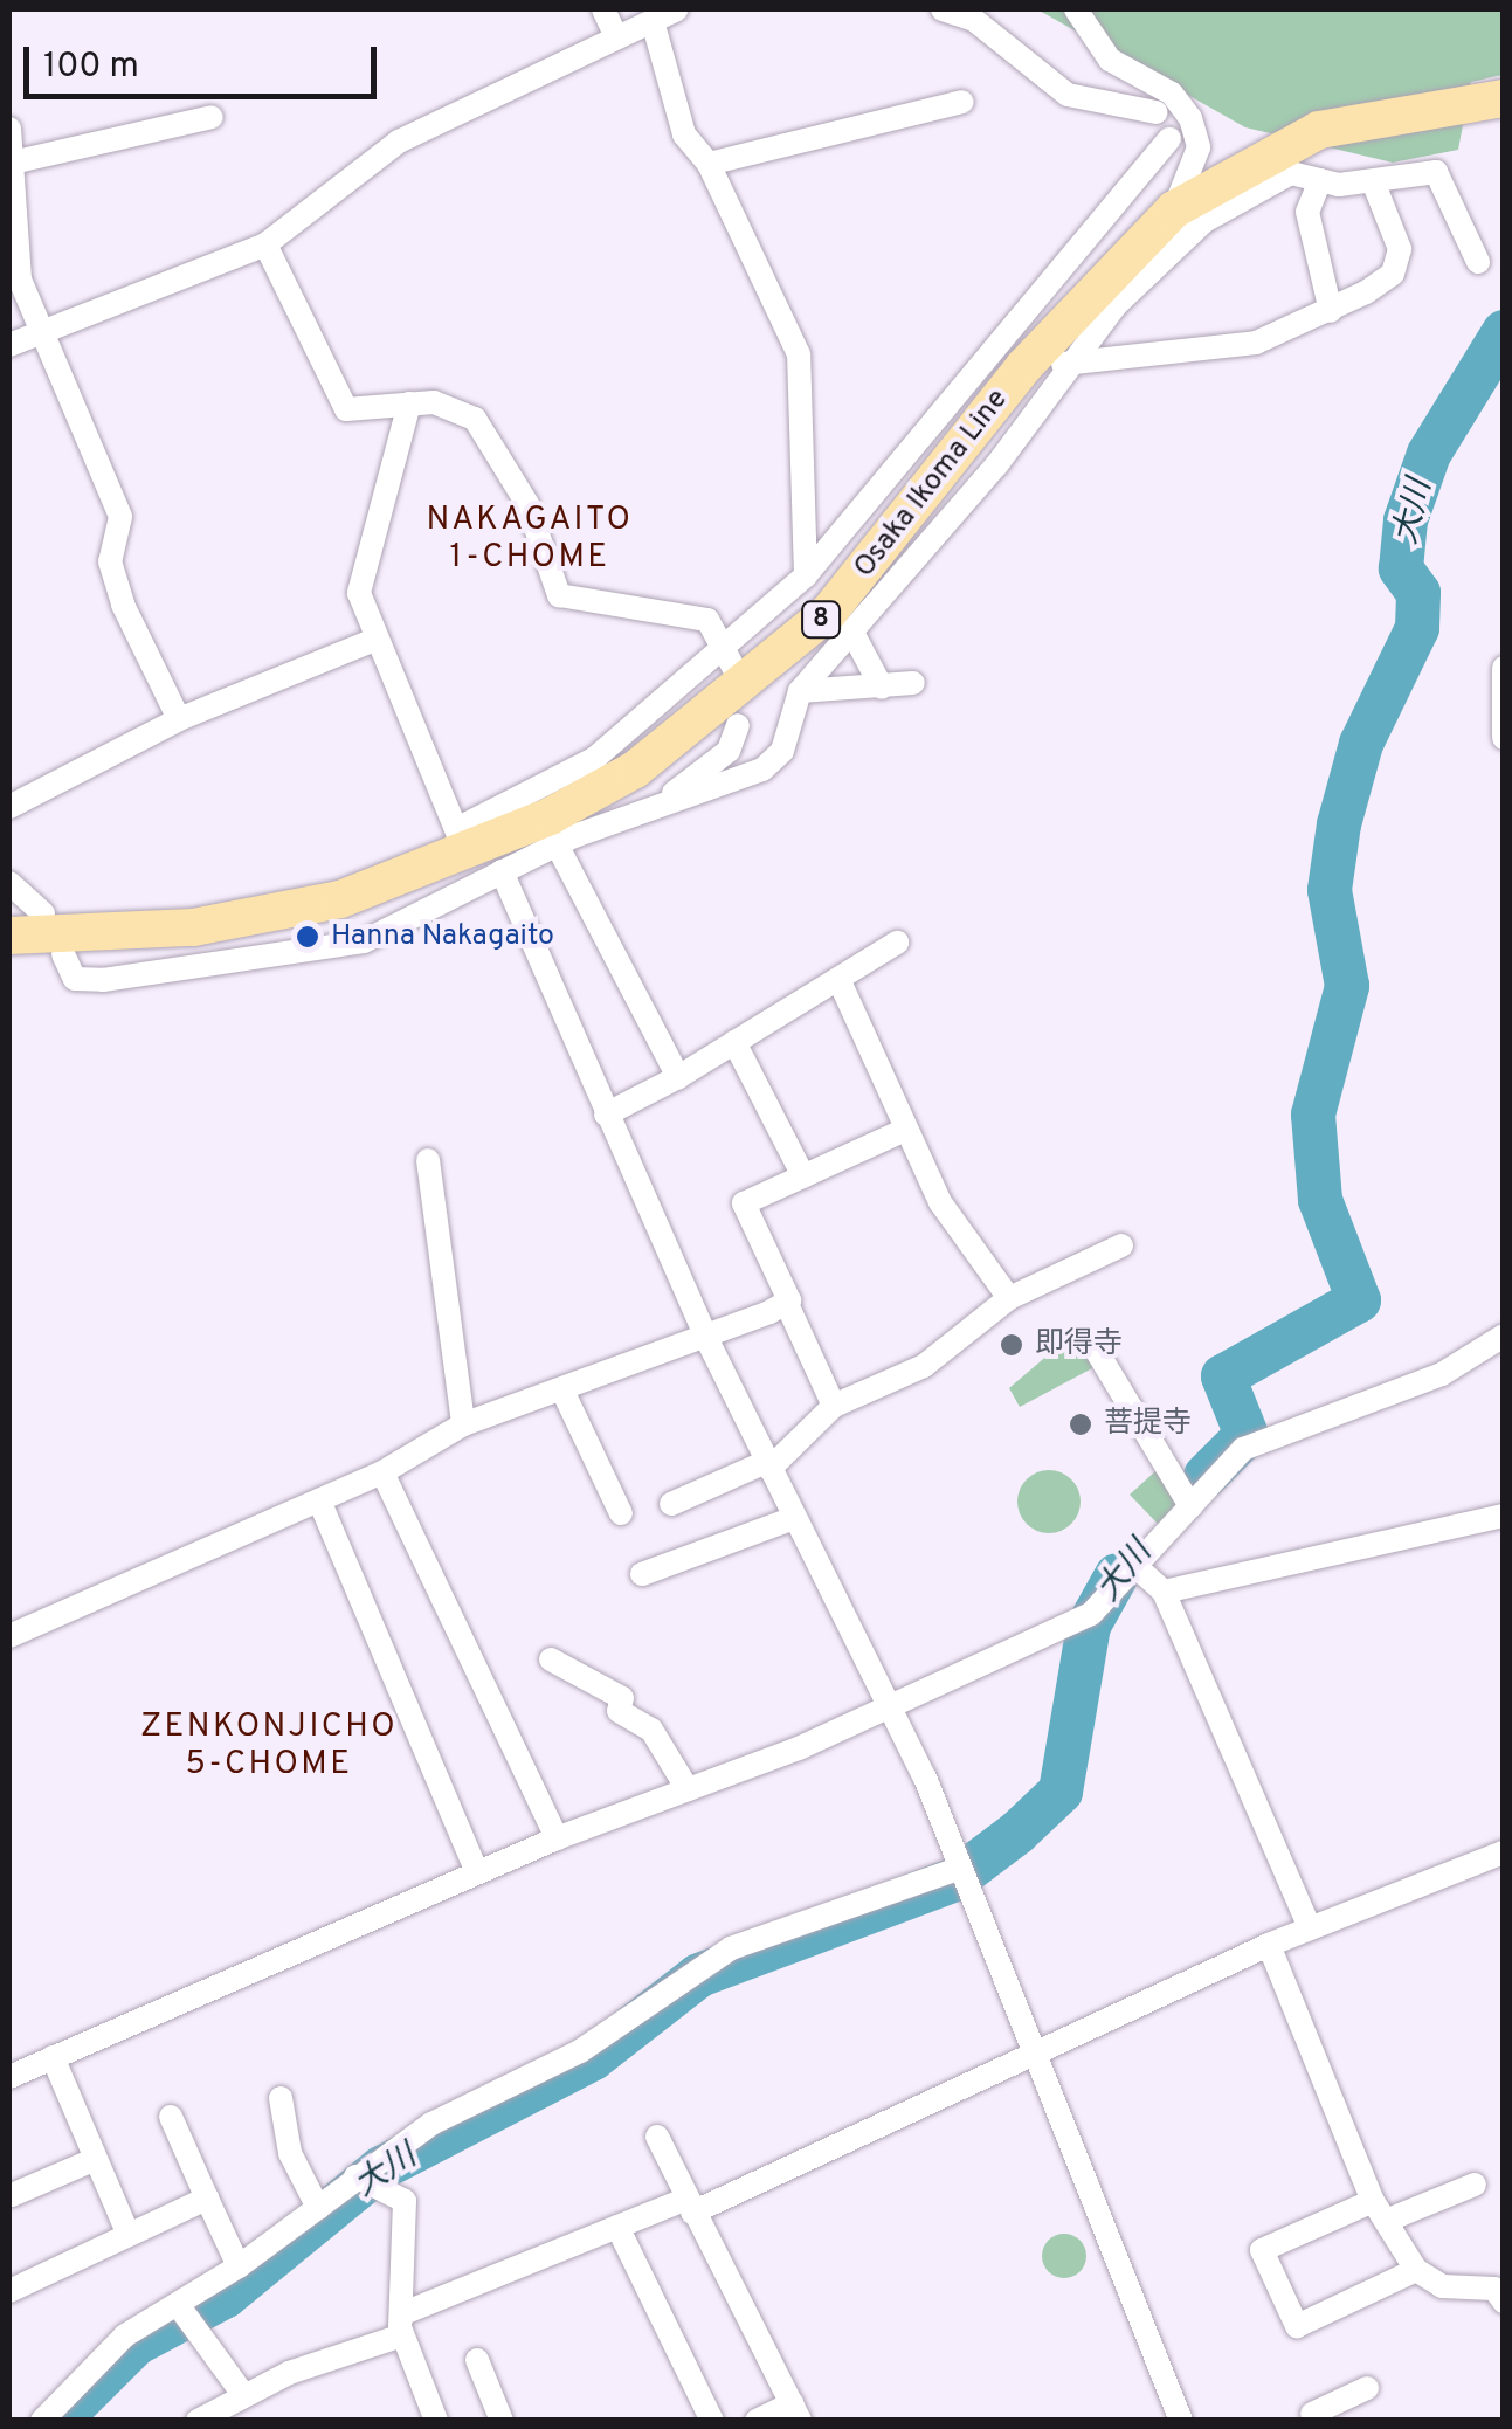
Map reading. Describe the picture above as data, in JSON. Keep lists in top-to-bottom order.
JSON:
{
  "streets": {
    "main road": ["Osaka Ikoma Line", "8"]
  },
  "districts": ["NAKAGAITO 1-CHOME", "ZENKONJICHO 5-CHOME"],
  "water": ["大川"],
  "places": ["Hanna Nakagaito", "即得寺", "菩提寺"],
  "scale_bar": "100 m"
}
